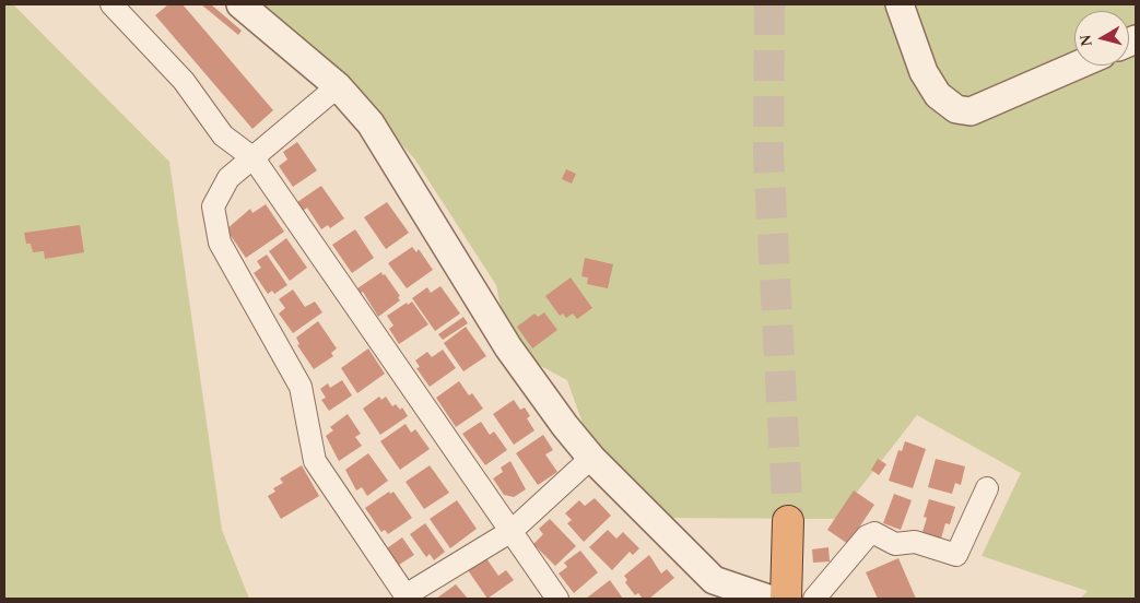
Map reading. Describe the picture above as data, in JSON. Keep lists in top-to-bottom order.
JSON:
{
  "north": "left"
}
